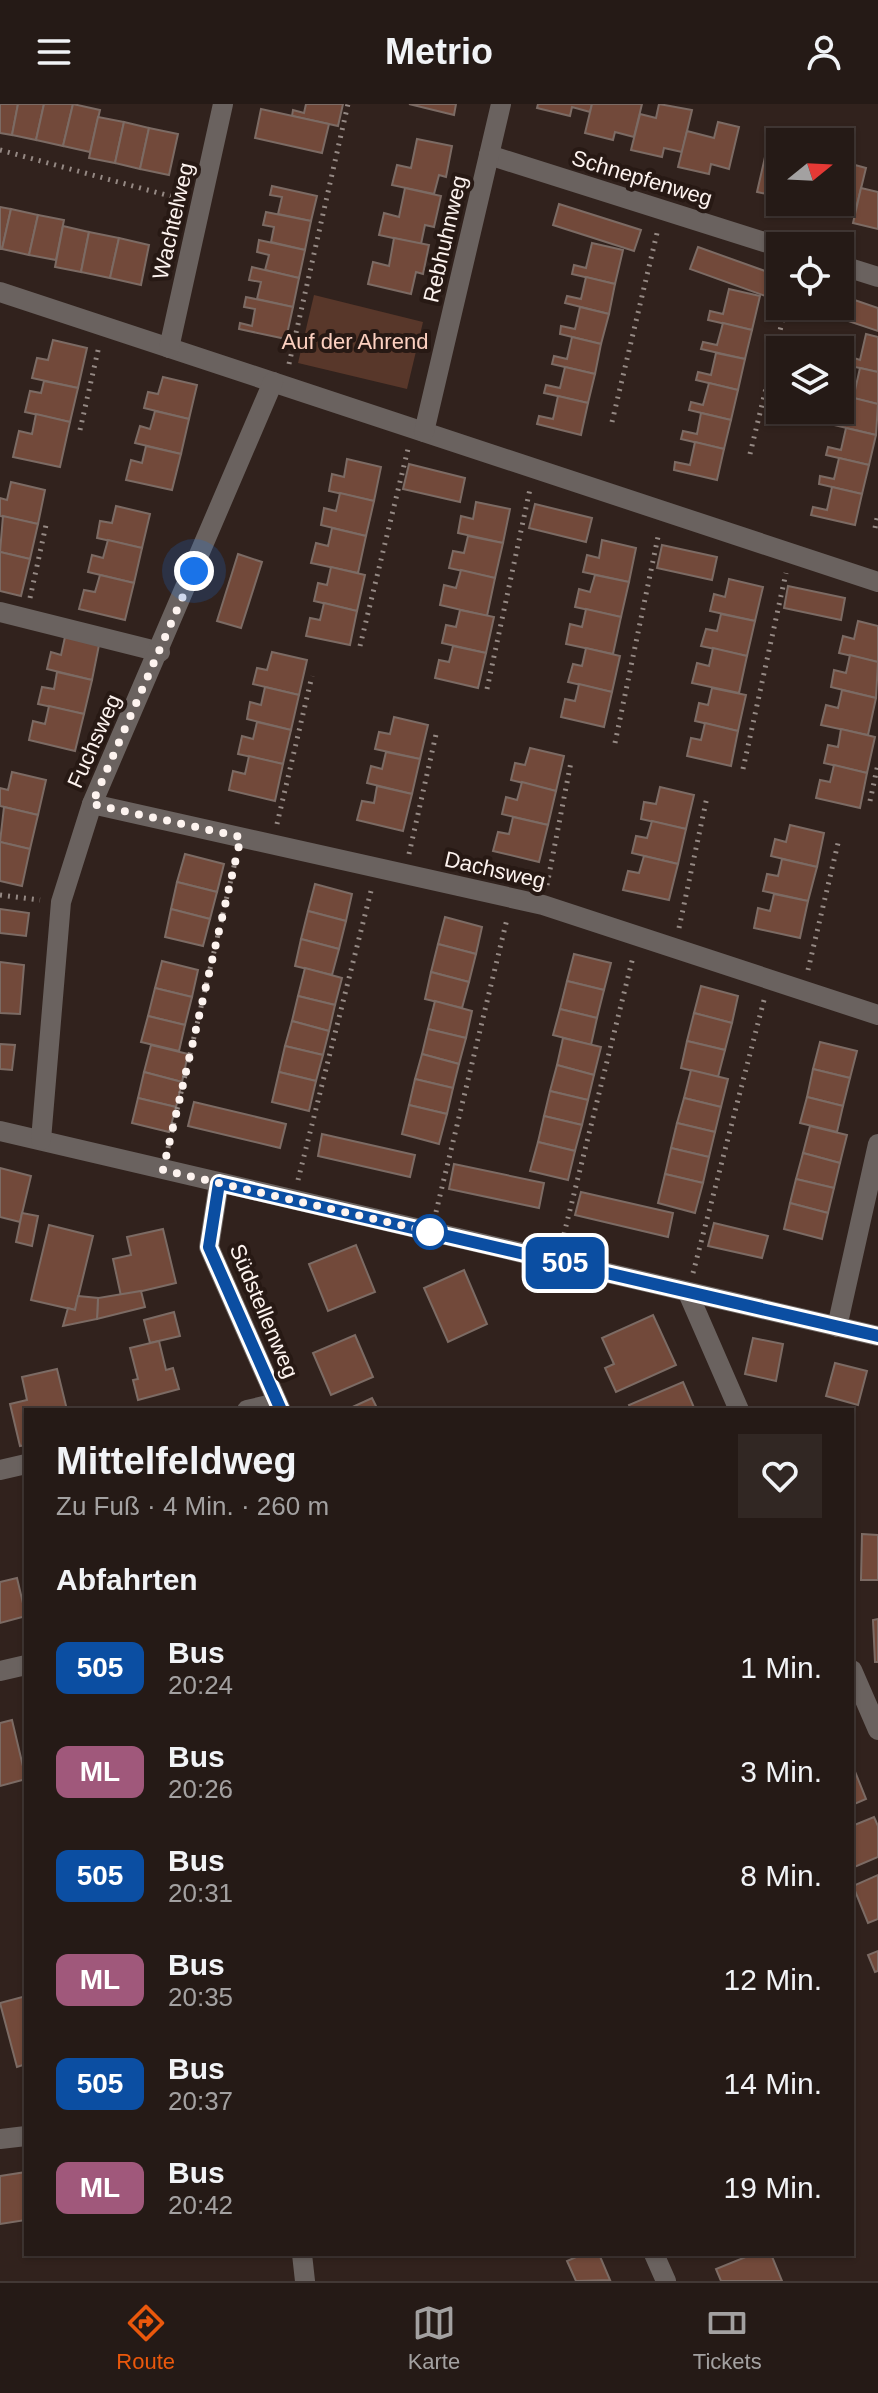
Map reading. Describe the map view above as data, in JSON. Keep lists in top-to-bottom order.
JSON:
{
  "streets": {
    "street": [
      "Schnepfenweg",
      "Wachtelweg",
      "Rebhuhnweg",
      "Fuchsweg",
      "Dachsweg",
      "Südstellenweg"
    ]
  },
  "crossings": [
    ["Schnepfenweg", "Rebhuhnweg"],
    ["Fuchsweg", "Dachsweg"]
  ],
  "parks": ["Auf der Ahrend"],
  "lines": ["bus line 505"],
  "north": "right",
  "page": {
    "header": "Metrio",
    "on_map": "505",
    "heading": [
      ["Mittelfeldweg", "Zu Fuß · 4 Min. · 260 m"],
      "Abfahrten"
    ],
    "list": [
      {
        "mark": "505",
        "name": "Bus",
        "note": "20:24",
        "value": "1 Min."
      },
      {
        "mark": "ML",
        "name": "Bus",
        "note": "20:26",
        "value": "3 Min."
      },
      {
        "mark": "505",
        "name": "Bus",
        "note": "20:31",
        "value": "8 Min."
      },
      {
        "mark": "ML",
        "name": "Bus",
        "note": "20:35",
        "value": "12 Min."
      },
      {
        "mark": "505",
        "name": "Bus",
        "note": "20:37",
        "value": "14 Min."
      },
      {
        "mark": "ML",
        "name": "Bus",
        "note": "20:42",
        "value": "19 Min."
      }
    ],
    "tabs": ["Route", "Karte", "Tickets"]
  }
}
